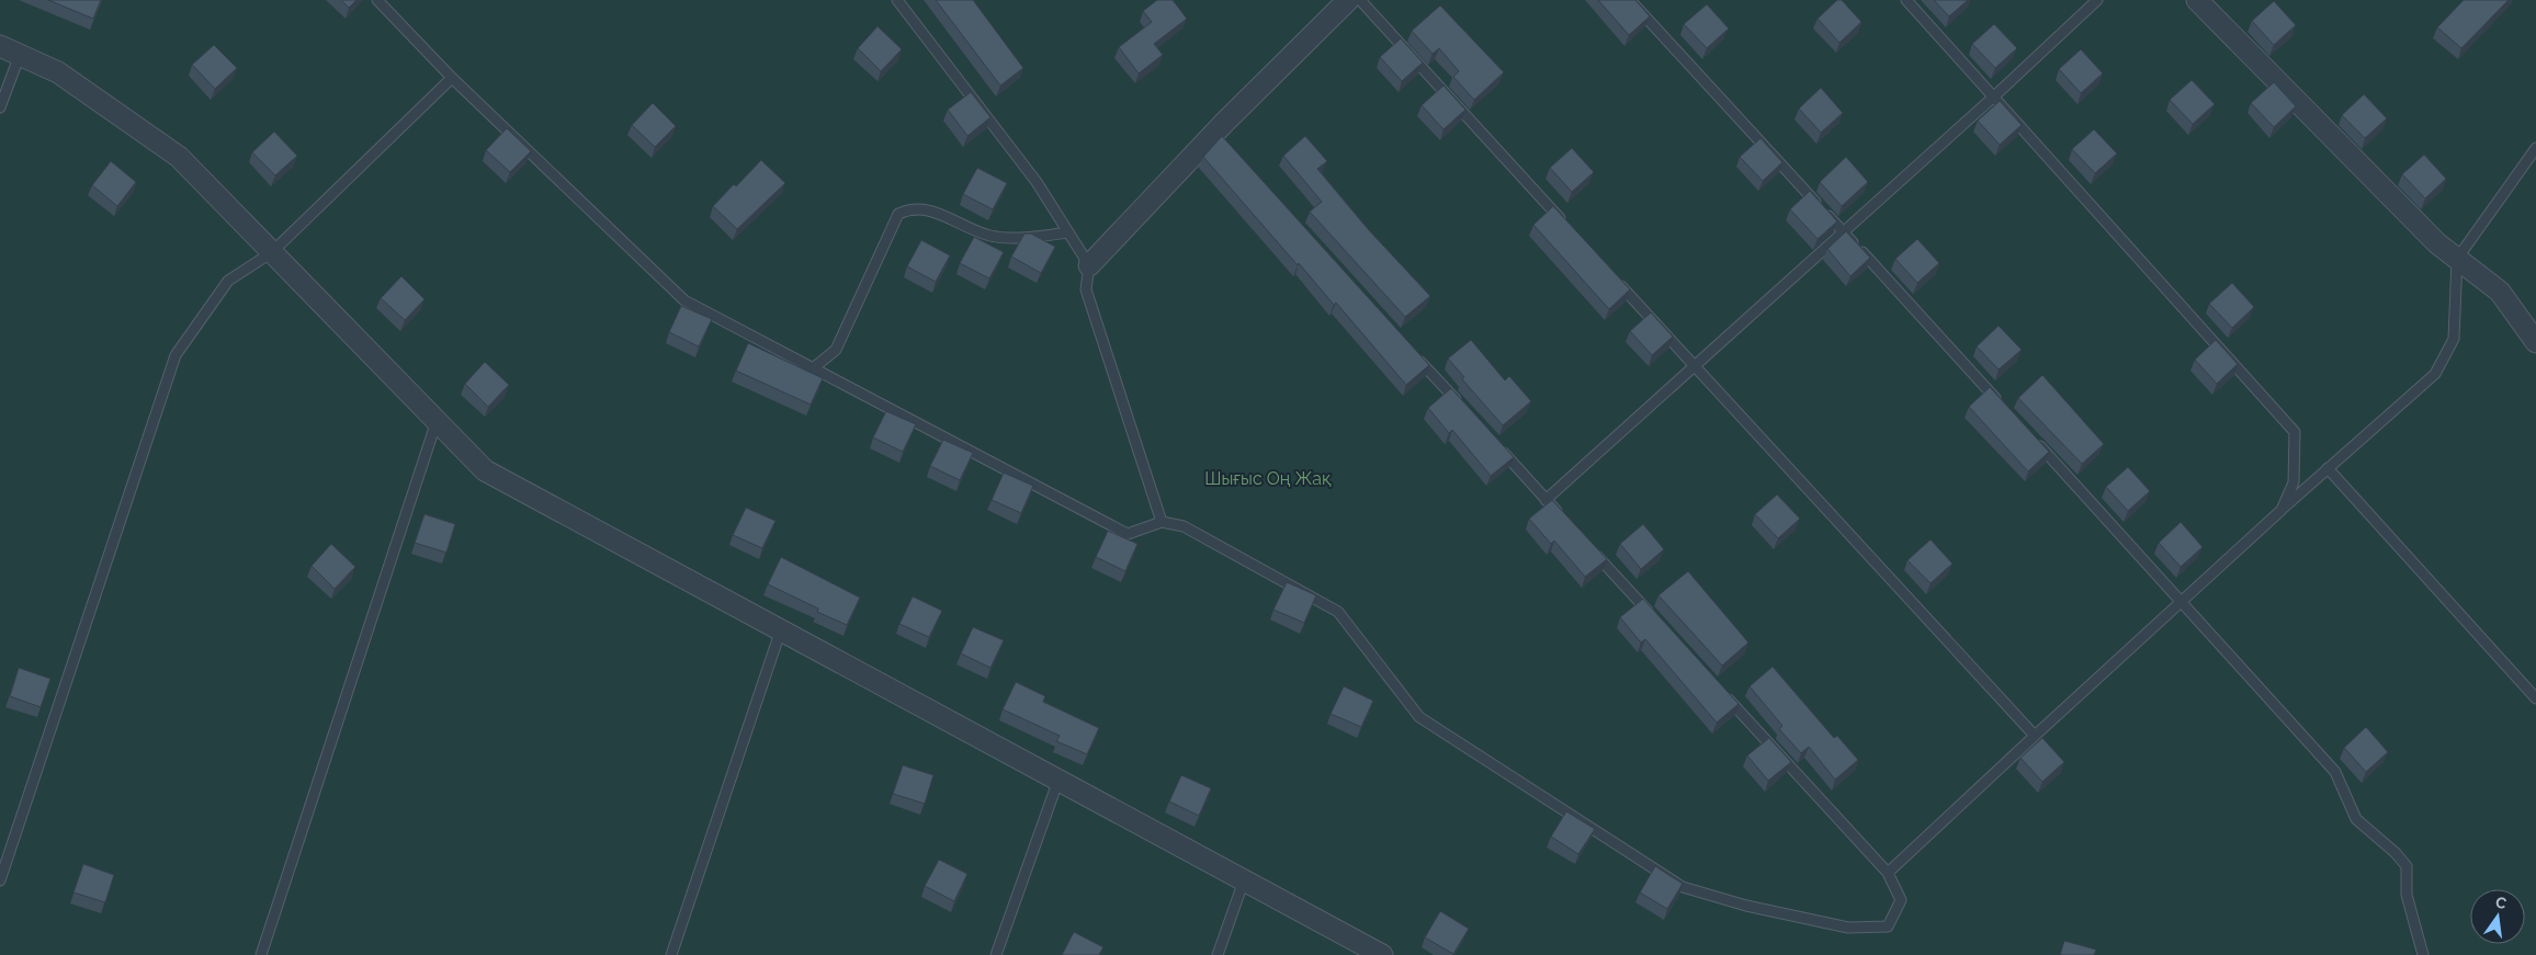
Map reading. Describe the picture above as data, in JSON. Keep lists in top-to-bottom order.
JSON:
{
  "parks": ["Шығыс Оң Жақ"],
  "north": "top"
}
